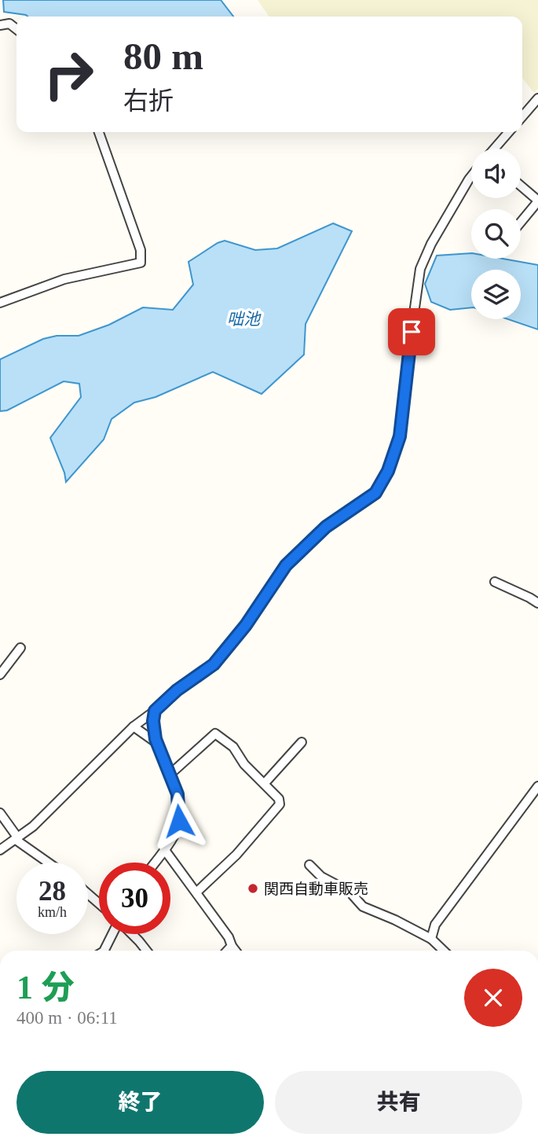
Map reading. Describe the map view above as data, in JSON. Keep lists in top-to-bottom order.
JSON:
{
  "water": ["咄池"],
  "places": ["関西自動車販売"],
  "page": {
    "turn": ["80 m", "右折"],
    "speed": "28 km/h",
    "limit": "30",
    "heading": ["1 分", "400 m · 06:11"],
    "buttons": ["終了", "共有"]
  }
}
